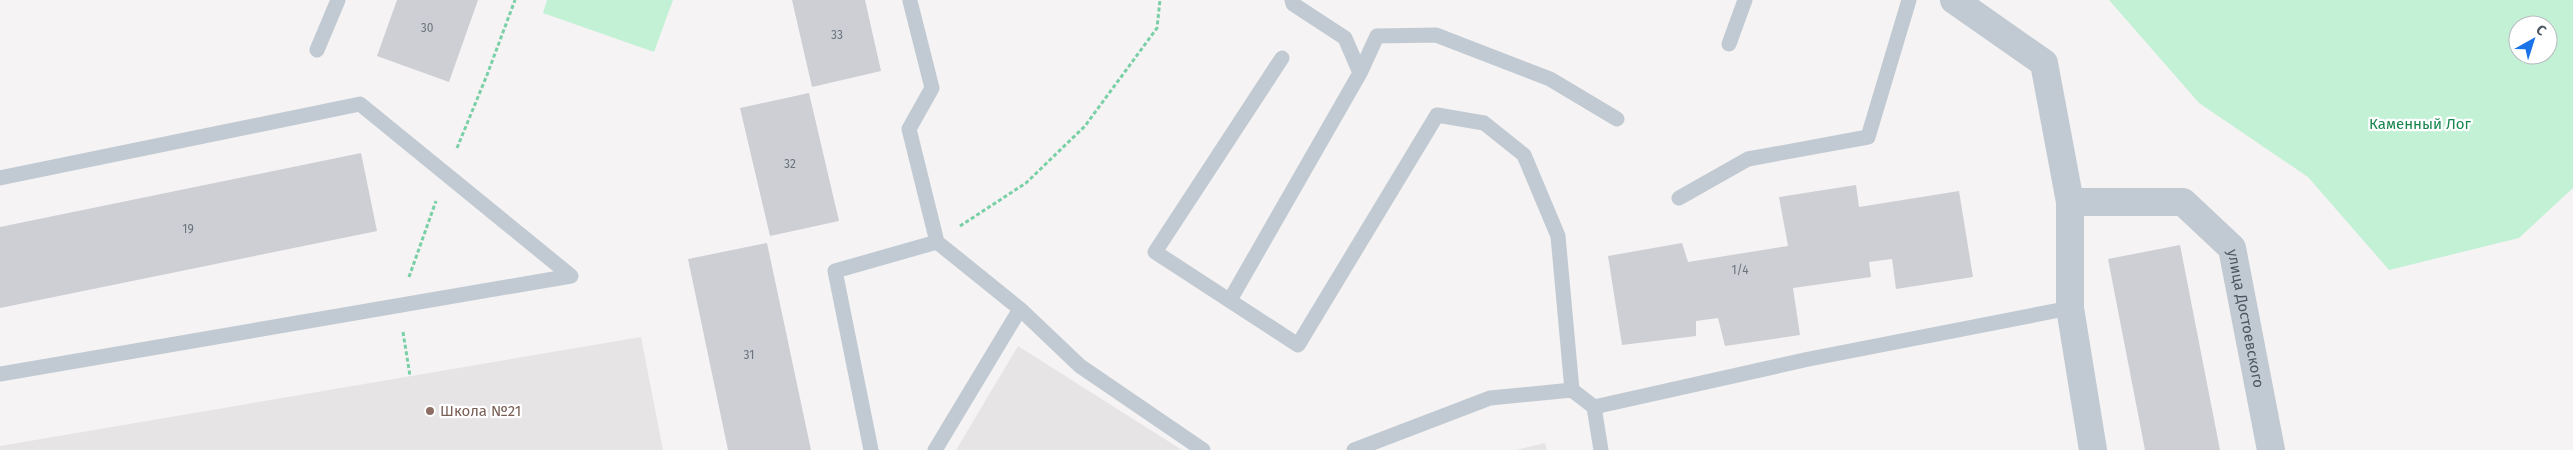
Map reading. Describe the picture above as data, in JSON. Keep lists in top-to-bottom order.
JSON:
{
  "streets": {
    "street": ["улица Достоевского"]
  },
  "parks": ["Каменный Лог"],
  "places": ["Школа №21"],
  "house_numbers": [
    "30",
    "33",
    "32",
    "19",
    "1/4",
    "31"
  ],
  "north": "top right"
}
